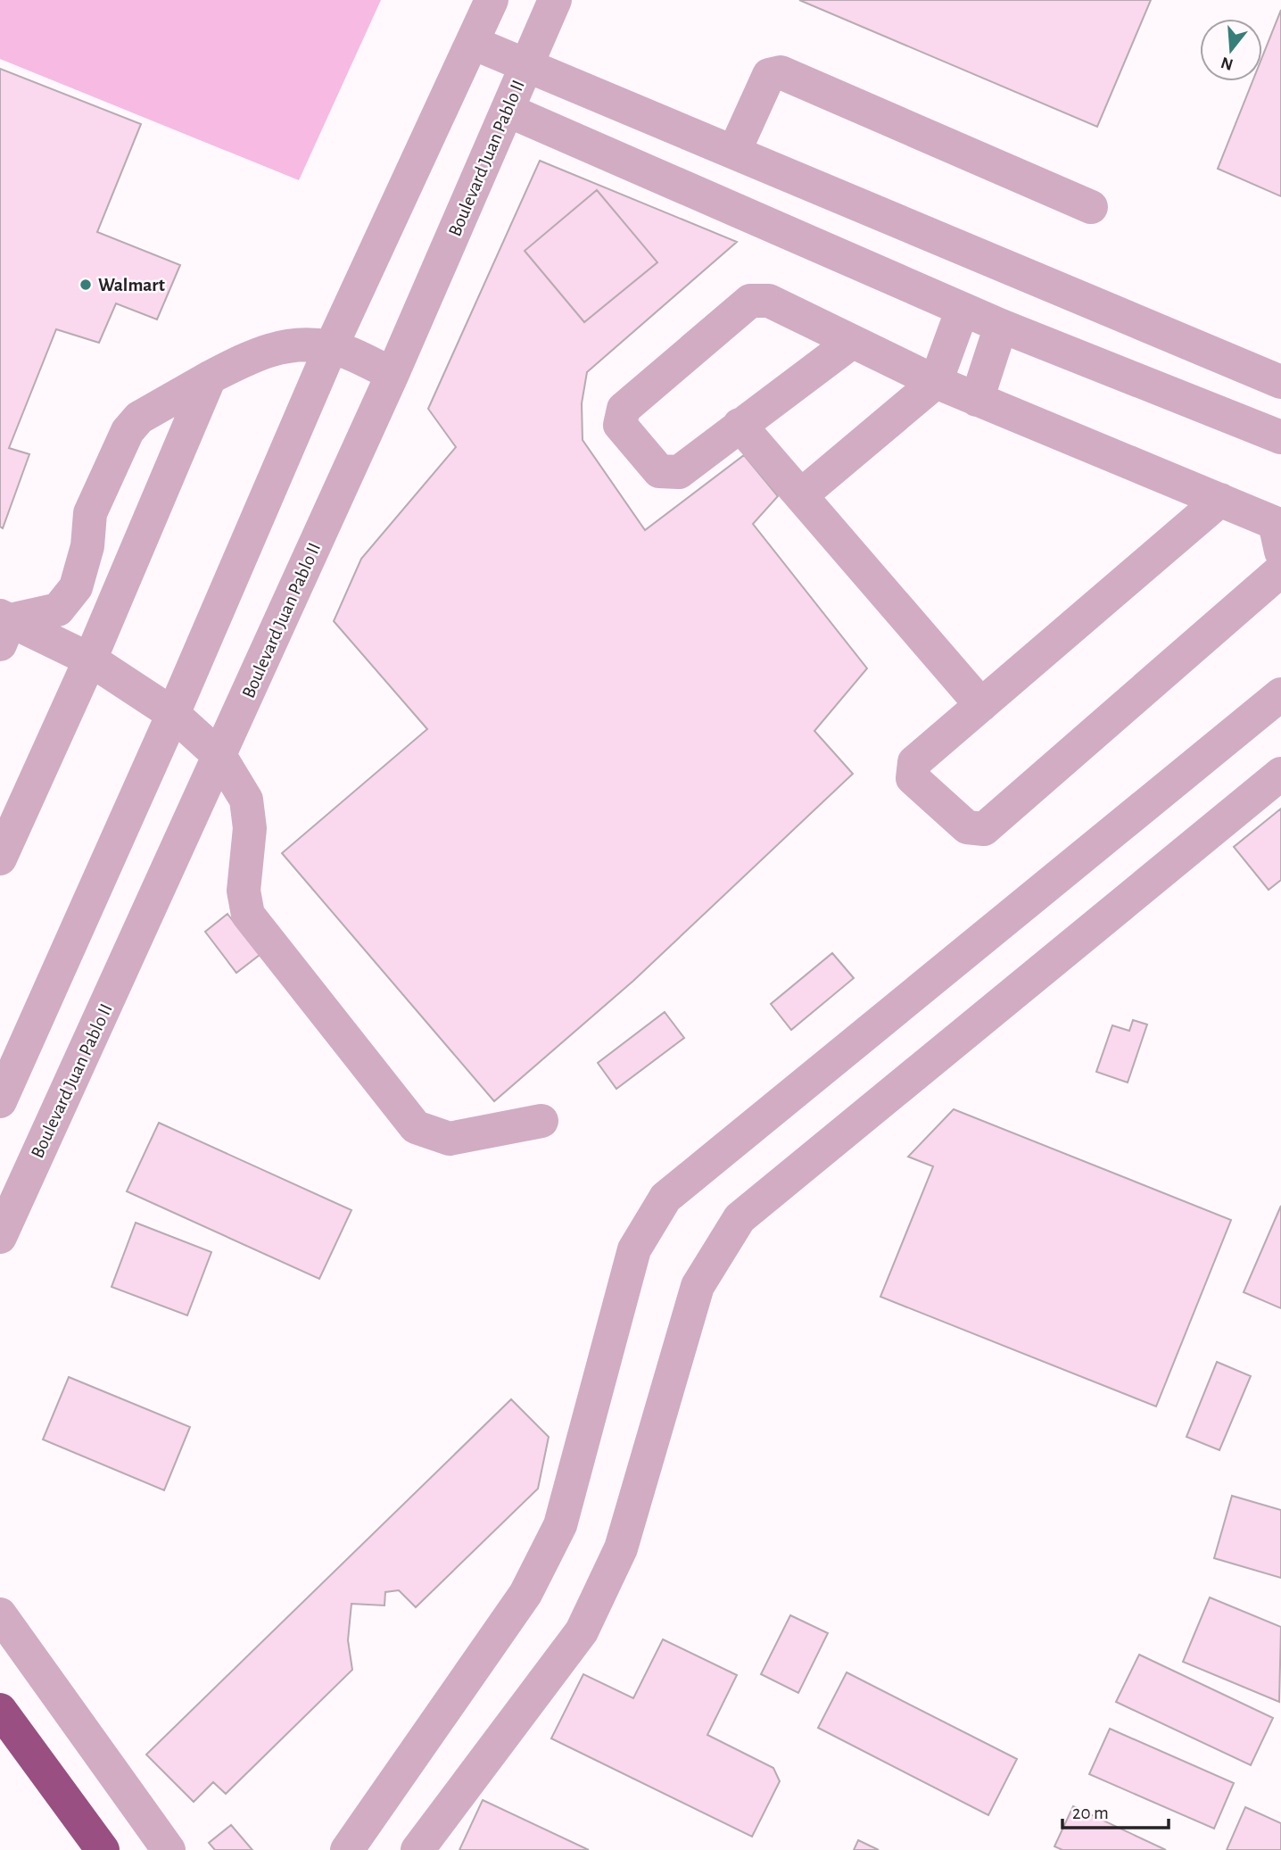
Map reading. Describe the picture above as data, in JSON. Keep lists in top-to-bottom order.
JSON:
{
  "streets": {
    "street": ["Boulevard Juan Pablo II"]
  },
  "places": ["Walmart"],
  "scale_bar": "20 m",
  "north": "bottom"
}
